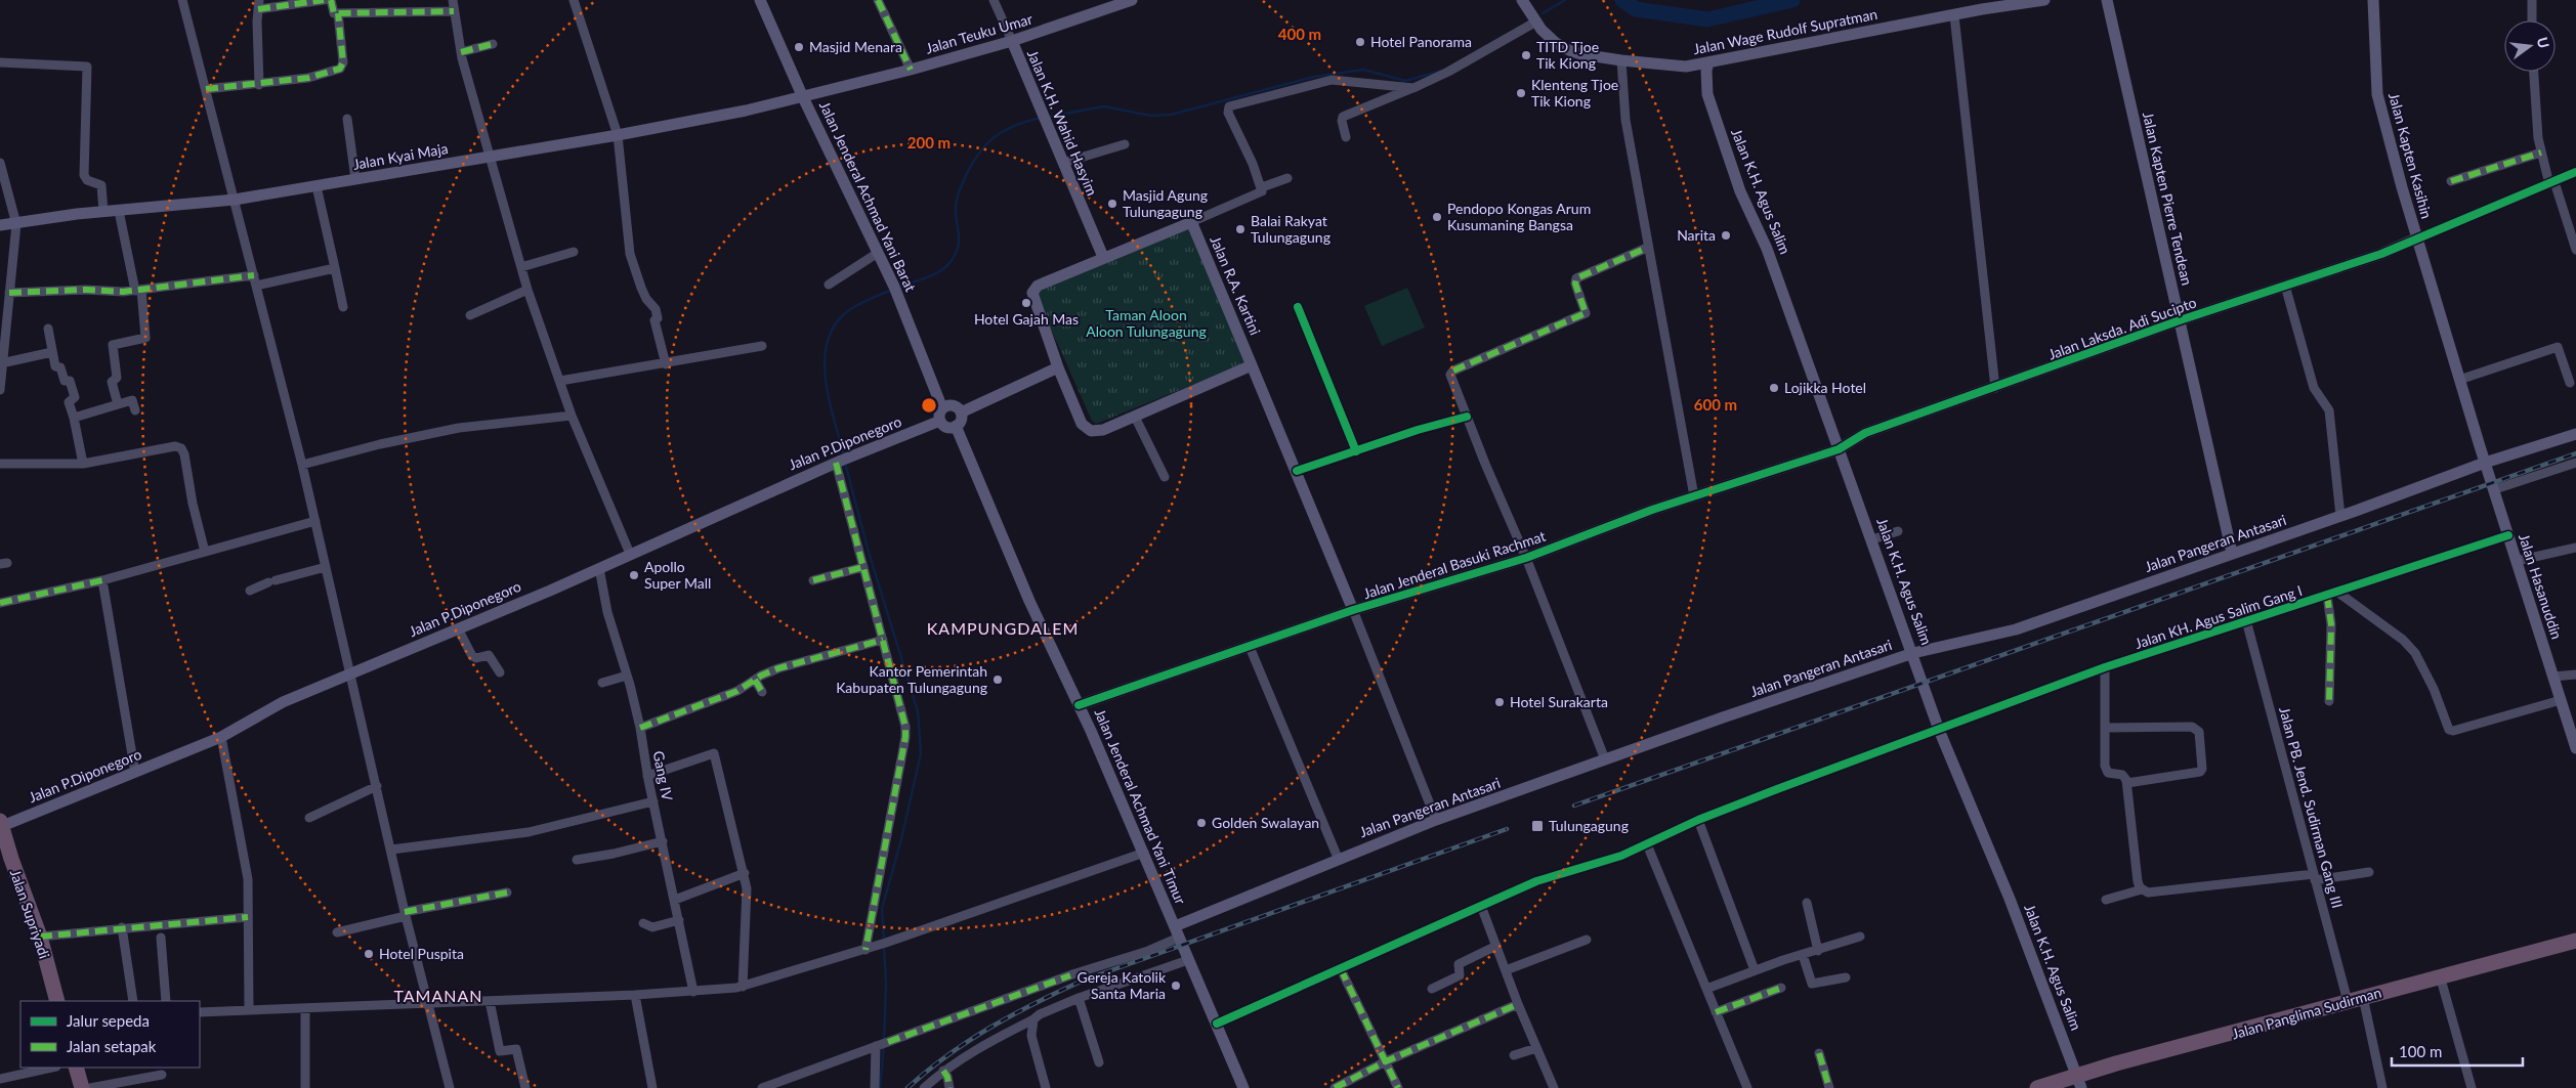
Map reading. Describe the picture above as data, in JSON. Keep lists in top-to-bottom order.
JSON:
{
  "streets": {
    "highway": ["Jalan Supriyadi", "Jalan Panglima Sudirman"],
    "street": [
      "Jalan Wage Rudolf Supratman",
      "Jalan Teuku Umar",
      "Jalan K.H. Wahid Hasyim",
      "Jalan Kapten Kasihin",
      "Jalan Kyai Maja",
      "Jalan K.H. Agus Salim",
      "Jalan Jenderal Achmad Yani Barat",
      "Jalan Kapten Pierre Tendean",
      "Jalan R.A. Kartini",
      "Jalan Laksda. Adi Sucipto",
      "Jalan P.Diponegoro",
      "Jalan Pangeran Antasari",
      "Jalan Jenderal Basuki Rachmat",
      "Jalan Hasanuddin",
      "Jalan KH. Agus Salim Gang I",
      "Gang IV",
      "Jalan Jenderal Achmad Yani Timur",
      "Jalan PB. Jend. Sudirman Gang III"
    ]
  },
  "crossings": [
    ["Jalan Wage Rudolf Supratman", "Jalan K.H. Agus Salim"],
    ["Jalan Teuku Umar", "Jalan K.H. Wahid Hasyim"],
    ["Jalan Teuku Umar", "Jalan Kyai Maja"],
    ["Jalan Teuku Umar", "Jalan Jenderal Achmad Yani Barat"],
    ["Jalan Kapten Kasihin", "Jalan Laksda. Adi Sucipto"],
    ["Jalan Kapten Kasihin", "Jalan Pangeran Antasari"],
    ["Jalan Kapten Kasihin", "Jalan Hasanuddin"],
    ["Jalan Kyai Maja", "Jalan Jenderal Achmad Yani Barat"],
    ["Jalan K.H. Agus Salim", "Jalan Laksda. Adi Sucipto"],
    ["Jalan K.H. Agus Salim", "Jalan Pangeran Antasari"],
    ["Jalan K.H. Agus Salim", "Jalan Jenderal Basuki Rachmat"],
    ["Jalan K.H. Agus Salim", "Jalan KH. Agus Salim Gang I"],
    ["Jalan K.H. Agus Salim", "Jalan Panglima Sudirman"],
    ["Jalan Jenderal Achmad Yani Barat", "Jalan P.Diponegoro"],
    ["Jalan Jenderal Achmad Yani Barat", "Jalan Jenderal Achmad Yani Timur"],
    ["Jalan Kapten Pierre Tendean", "Jalan Laksda. Adi Sucipto"],
    ["Jalan Kapten Pierre Tendean", "Jalan Pangeran Antasari"],
    ["Jalan R.A. Kartini", "Jalan Jenderal Basuki Rachmat"],
    ["Jalan Laksda. Adi Sucipto", "Jalan Jenderal Basuki Rachmat"],
    ["Jalan P.Diponegoro", "Gang IV"],
    ["Jalan P.Diponegoro", "Jalan Jenderal Achmad Yani Timur"],
    ["Jalan P.Diponegoro", "Jalan Supriyadi"],
    ["Jalan Pangeran Antasari", "Jalan Hasanuddin"],
    ["Jalan Pangeran Antasari", "Jalan Jenderal Achmad Yani Timur"],
    ["Jalan Jenderal Basuki Rachmat", "Jalan Jenderal Achmad Yani Timur"],
    ["Jalan Hasanuddin", "Jalan KH. Agus Salim Gang I"],
    ["Jalan KH. Agus Salim Gang I", "Jalan Jenderal Achmad Yani Timur"],
    ["Jalan KH. Agus Salim Gang I", "Jalan PB. Jend. Sudirman Gang III"],
    ["Jalan PB. Jend. Sudirman Gang III", "Jalan Panglima Sudirman"]
  ],
  "districts": ["KAMPUNGDALEM", "TAMANAN"],
  "parks": ["Taman Aloon Aloon Tulungagung"],
  "places": {
    "other": [
      "Hotel Panorama",
      "Masjid Menara",
      "TITD Tjoe Tik Kiong",
      "Klenteng Tjoe Tik Kiong",
      "Masjid Agung Tulungagung",
      "Pendopo Kongas Arum Kusumaning Bangsa",
      "Balai Rakyat Tulungagung",
      "Narita",
      "Hotel Gajah Mas",
      "Lojikka Hotel",
      "Apollo Super Mall",
      "Kantor Pemerintah Kabupaten Tulungagung",
      "Hotel Surakarta",
      "Golden Swalayan",
      "Hotel Puspita",
      "Gereja Katolik Santa Maria"
    ],
    "transit": ["Tulungagung"]
  },
  "legend": ["Jalur sepeda", "Jalan setapak"],
  "scale_bar": "100 m",
  "north": "right",
  "rings": ["400 m", "200 m", "600 m"]
}
